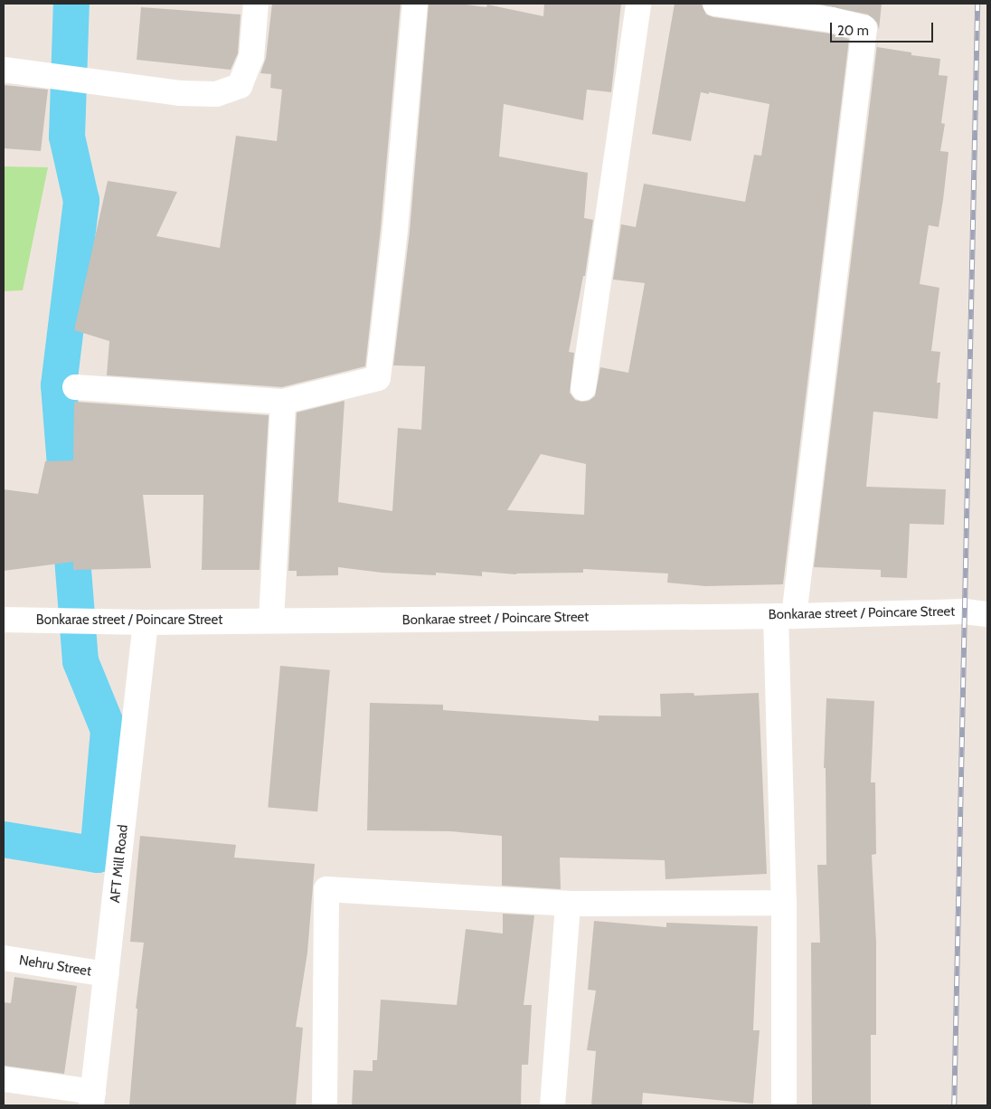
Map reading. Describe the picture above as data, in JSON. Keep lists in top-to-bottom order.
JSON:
{
  "streets": {
    "street": ["Bonkarae street / Poincare Street", "AFT Mill Road", "Nehru Street"]
  },
  "crossings": [
    ["Bonkarae street / Poincare Street", "AFT Mill Road"],
    ["AFT Mill Road", "Nehru Street"]
  ],
  "scale_bar": "20 m"
}
